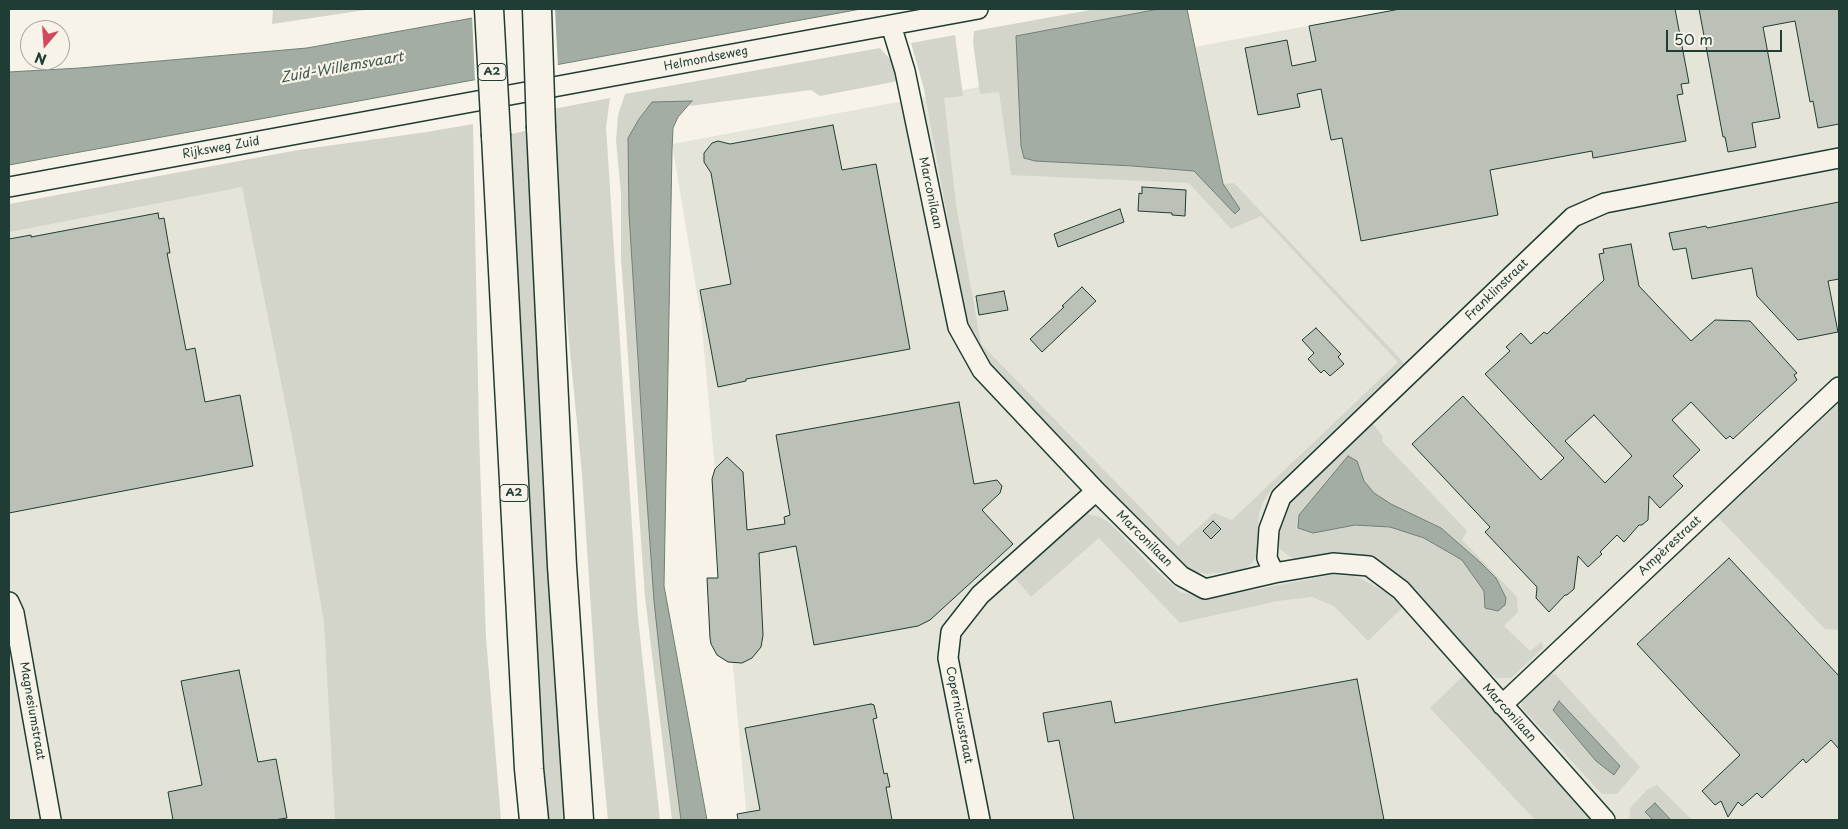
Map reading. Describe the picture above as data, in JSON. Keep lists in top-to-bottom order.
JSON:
{
  "streets": {
    "highway": ["A2"],
    "street": [
      "Helmondseweg",
      "Rijksweg Zuid",
      "Marconilaan",
      "Franklinstraat",
      "Ampèrestraat",
      "Magnesiumstraat",
      "Copernicusstraat"
    ]
  },
  "crossings": [
    ["Helmondseweg", "Rijksweg Zuid"],
    ["Helmondseweg", "Marconilaan"],
    ["Marconilaan", "Franklinstraat"],
    ["Marconilaan", "Ampèrestraat"],
    ["Marconilaan", "Copernicusstraat"]
  ],
  "water": ["Zuid-Willemsvaart"],
  "scale_bar": "50 m",
  "north": "bottom"
}
